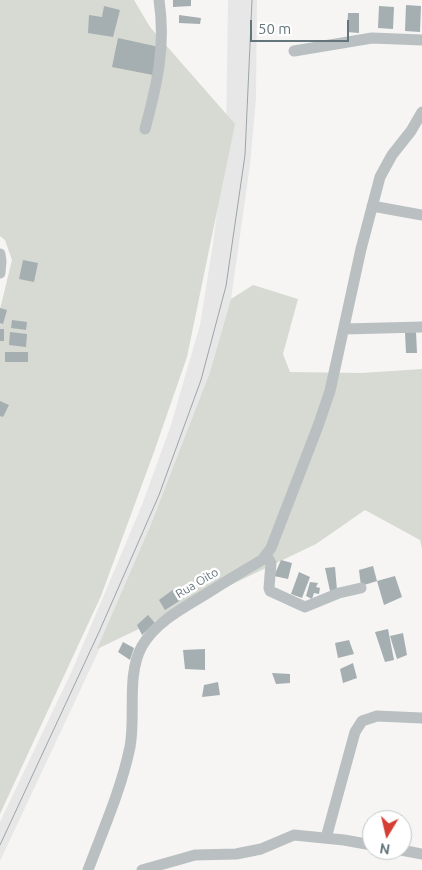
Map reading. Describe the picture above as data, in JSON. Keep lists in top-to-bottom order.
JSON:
{
  "streets": {
    "street": ["Rua Oito"]
  },
  "scale_bar": "50 m",
  "north": "bottom"
}
